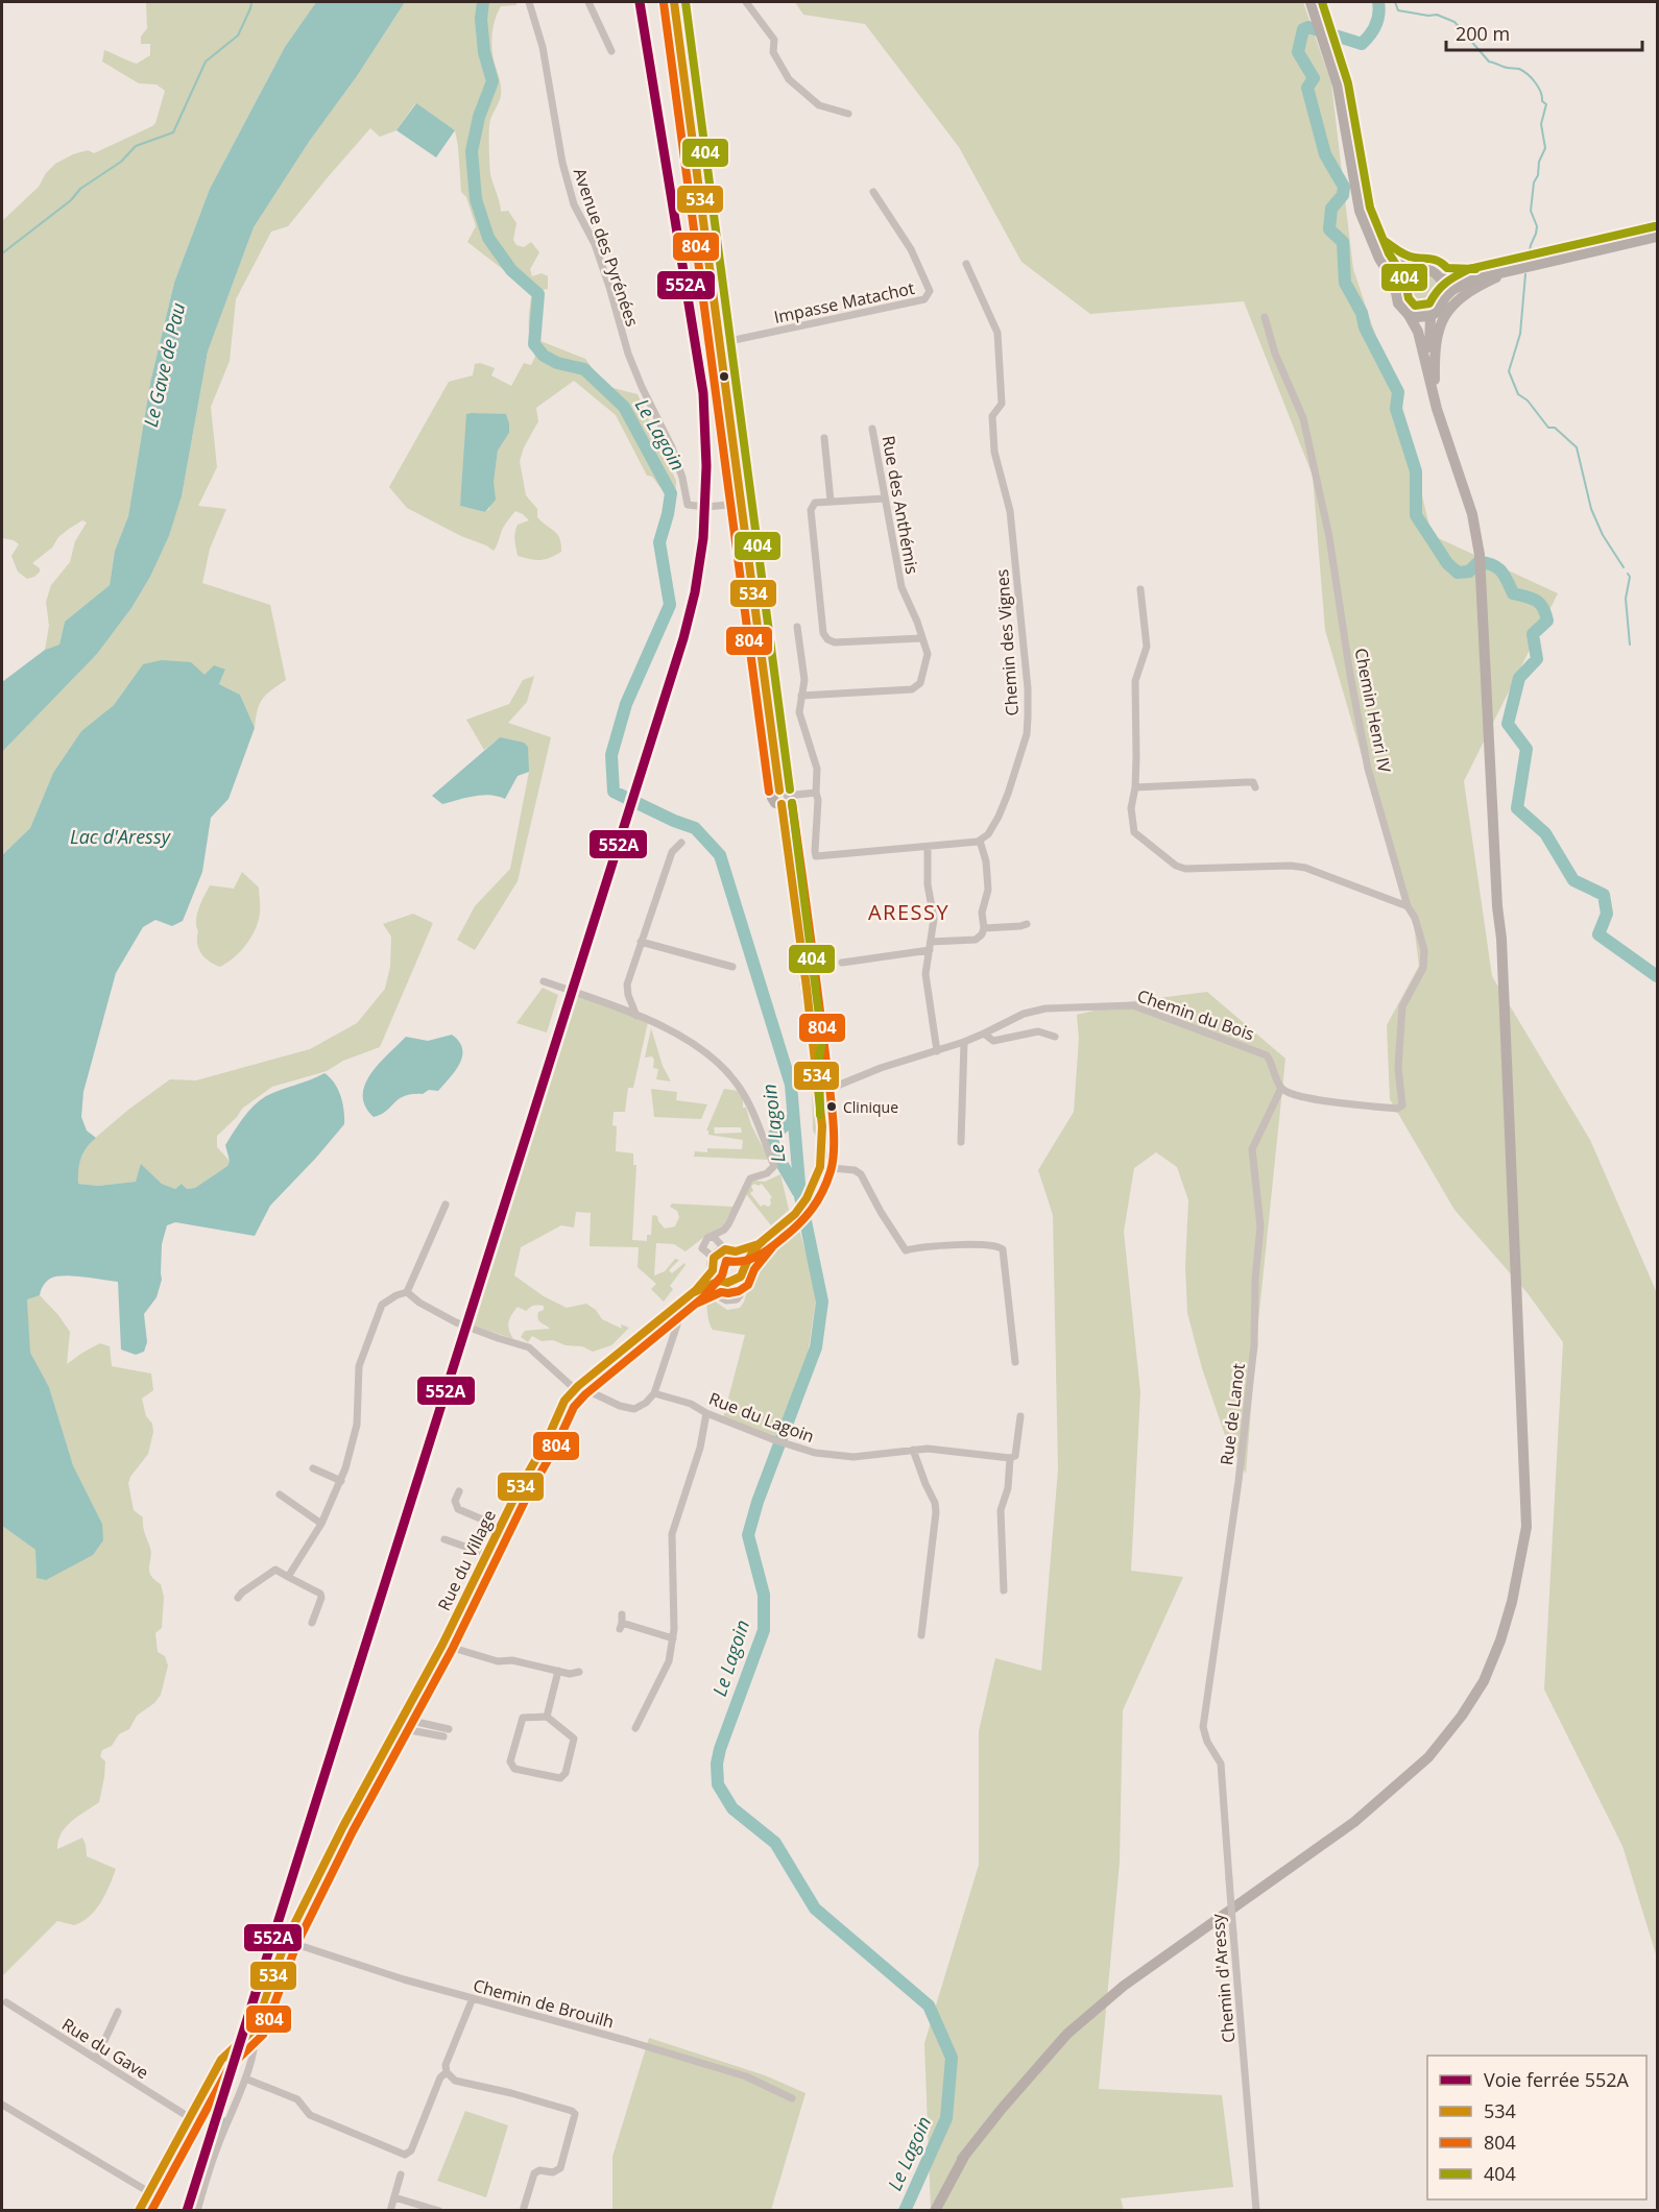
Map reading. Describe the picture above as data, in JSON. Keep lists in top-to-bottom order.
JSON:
{
  "streets": {
    "main road": ["Rue du Village"],
    "street": [
      "Avenue des Pyrénées",
      "Impasse Matachot",
      "Rue des Anthémis",
      "Chemin des Vignes",
      "Chemin Henri IV",
      "Chemin du Bois",
      "Rue de Lanot",
      "Rue du Lagoin",
      "Chemin d'Aressy",
      "Chemin de Brouilh",
      "Rue du Gave"
    ]
  },
  "crossings": [
    ["Chemin Henri IV", "Chemin du Bois"],
    ["Chemin Henri IV", "Rue de Lanot"],
    ["Chemin du Bois", "Rue de Lanot"],
    ["Rue de Lanot", "Chemin d'Aressy"],
    ["Rue du Village", "Chemin de Brouilh"]
  ],
  "districts": ["ARESSY"],
  "water": ["Le Gave de Pau", "Le Lagoin", "Lac d'Aressy"],
  "places": ["Clinique"],
  "lines": [
    "rail line 552A",
    "transit line 534",
    "transit line 404",
    "transit line 804"
  ],
  "legend": [
    "Voie ferrée 552A",
    "534",
    "804",
    "404"
  ],
  "scale_bar": "200 m"
}
